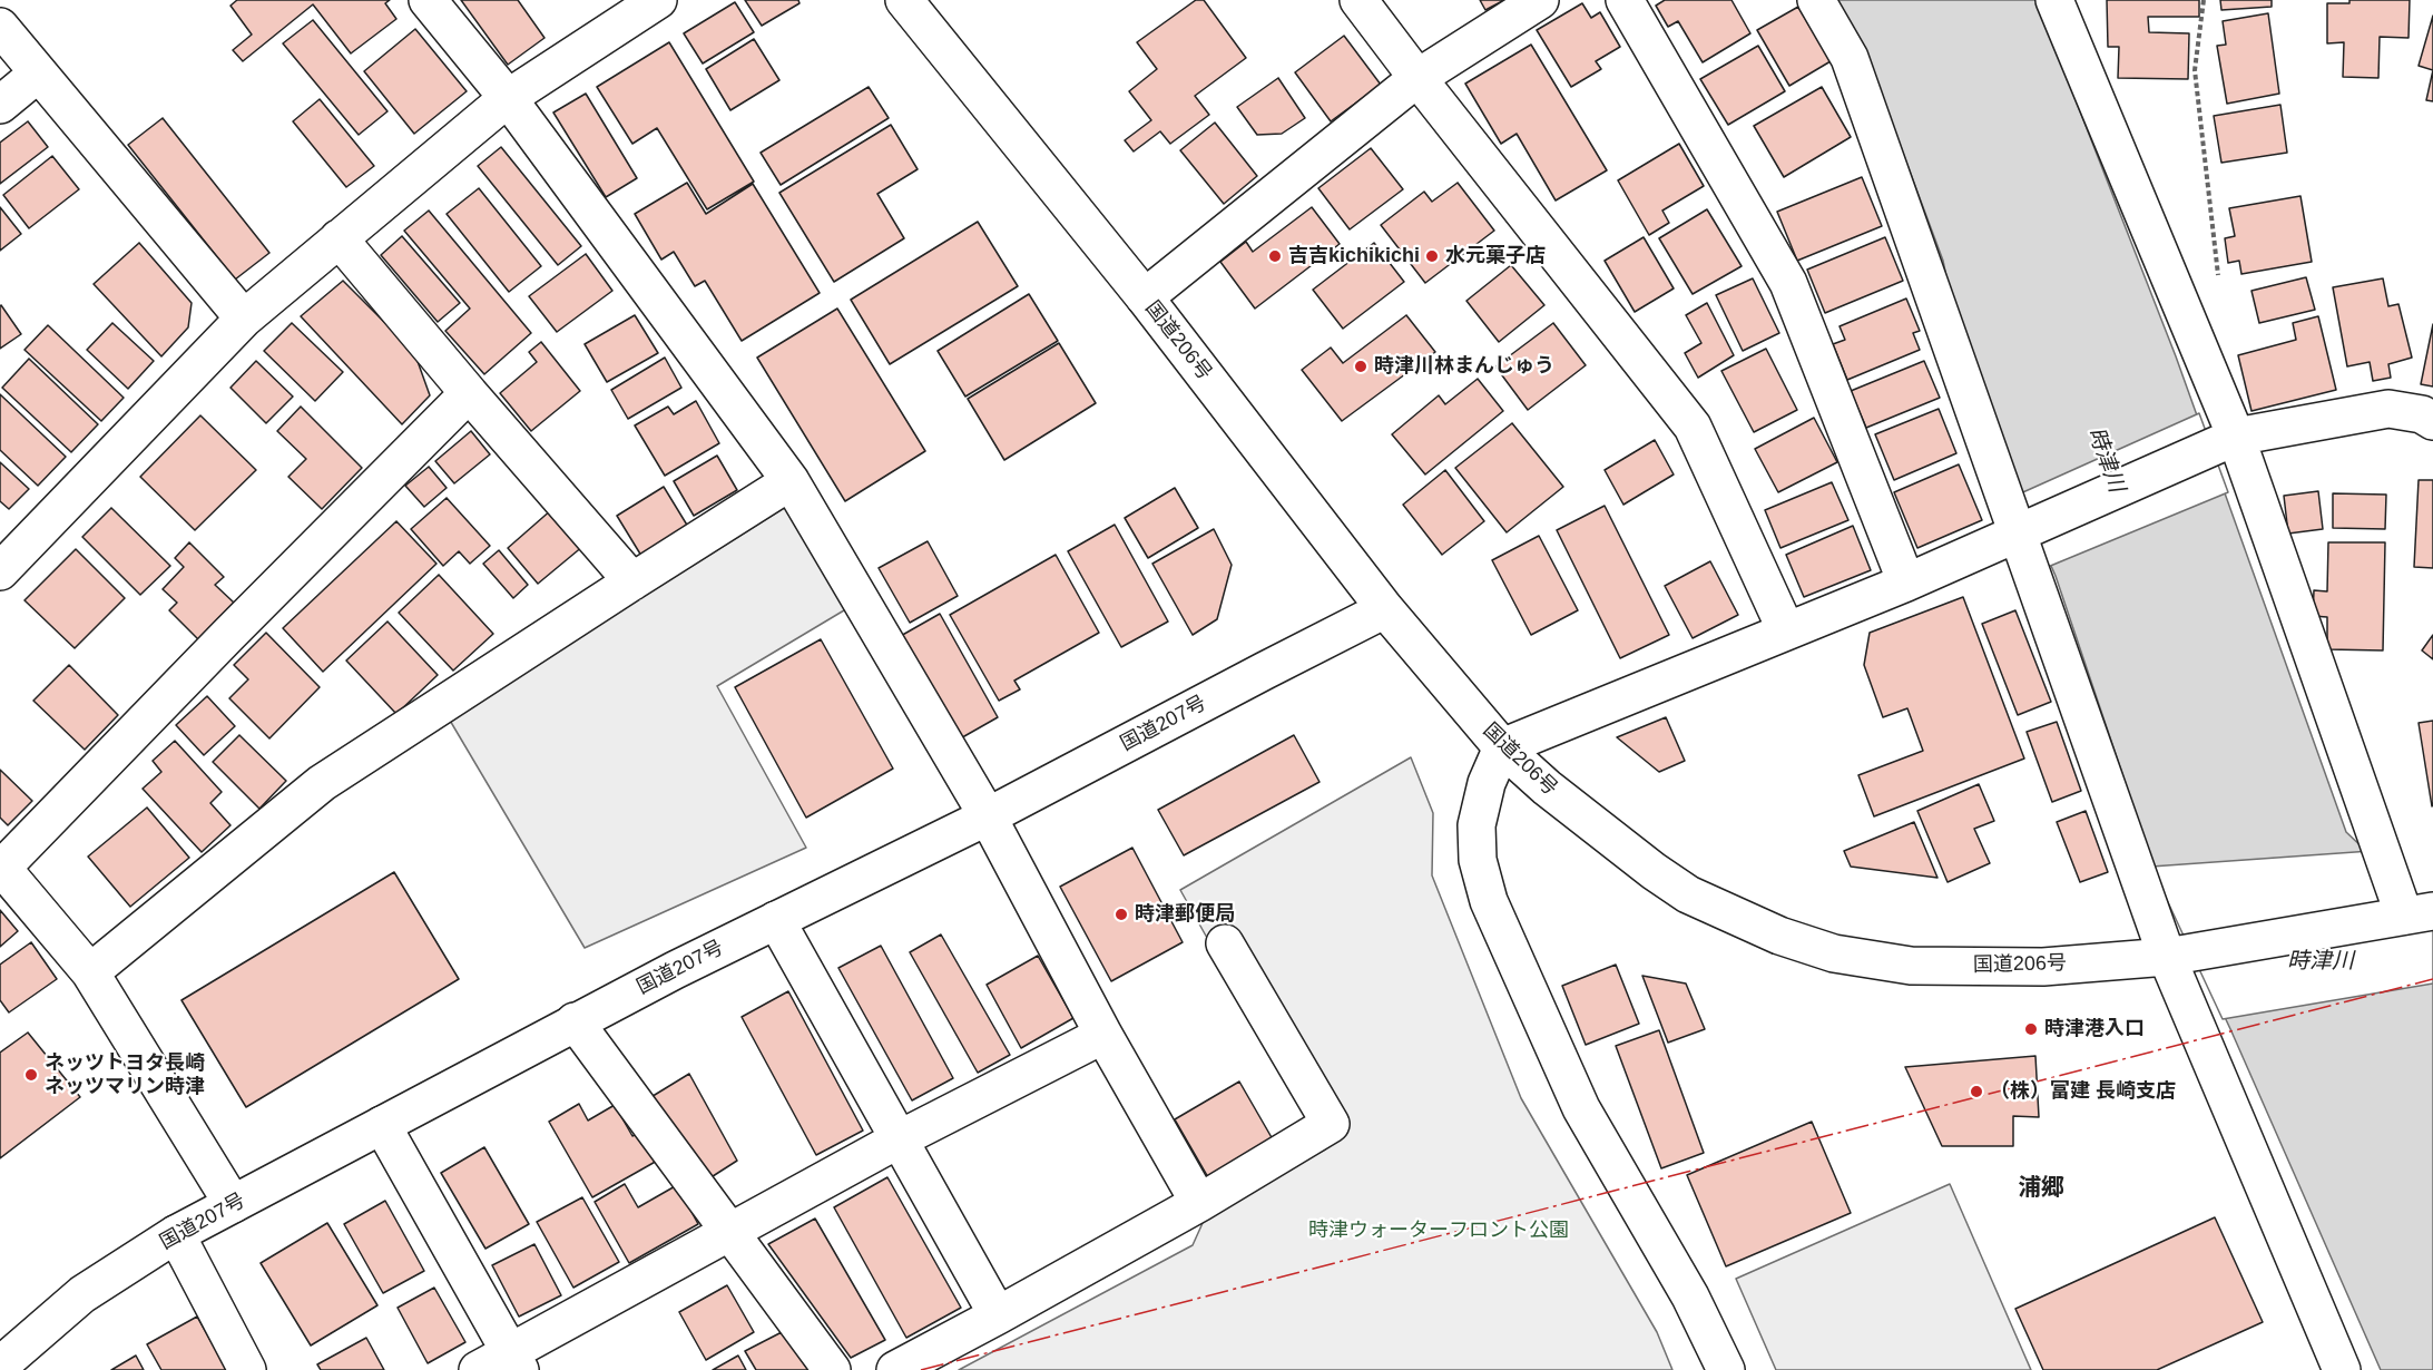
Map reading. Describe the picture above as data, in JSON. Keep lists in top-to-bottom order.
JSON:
{
  "streets": {
    "main road": ["国道206号", "国道207号"]
  },
  "crossings": [
    ["国道206号", "国道207号"]
  ],
  "districts": ["浦郷"],
  "water": ["時津川"],
  "parks": ["時津ウォーターフロント公園"],
  "places": [
    "吉吉kichikichi",
    "水元菓子店",
    "時津川林まんじゅう",
    "時津郵便局",
    "時津港入口",
    "ネッツトヨタ長崎 ネッツマリン時津",
    "（株）富建 長崎支店"
  ]
}
